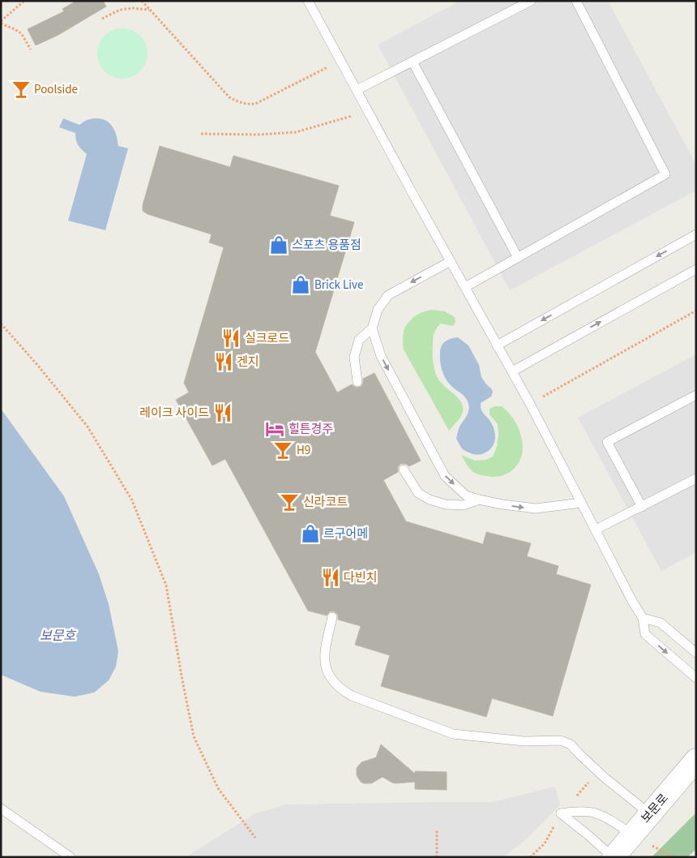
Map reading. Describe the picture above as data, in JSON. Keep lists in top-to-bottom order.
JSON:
{
  "streets": {
    "street": ["보문로"]
  },
  "water": ["보문호"],
  "places": {
    "bar": ["Poolside", "H9", "신라코트"],
    "shop": ["스포츠 용품점", "Brick Live", "르구어메"],
    "restaurant": [
      "실크로드",
      "겐지",
      "레이크 사이드",
      "다빈치"
    ],
    "hotel": ["힐튼경주"]
  }
}
